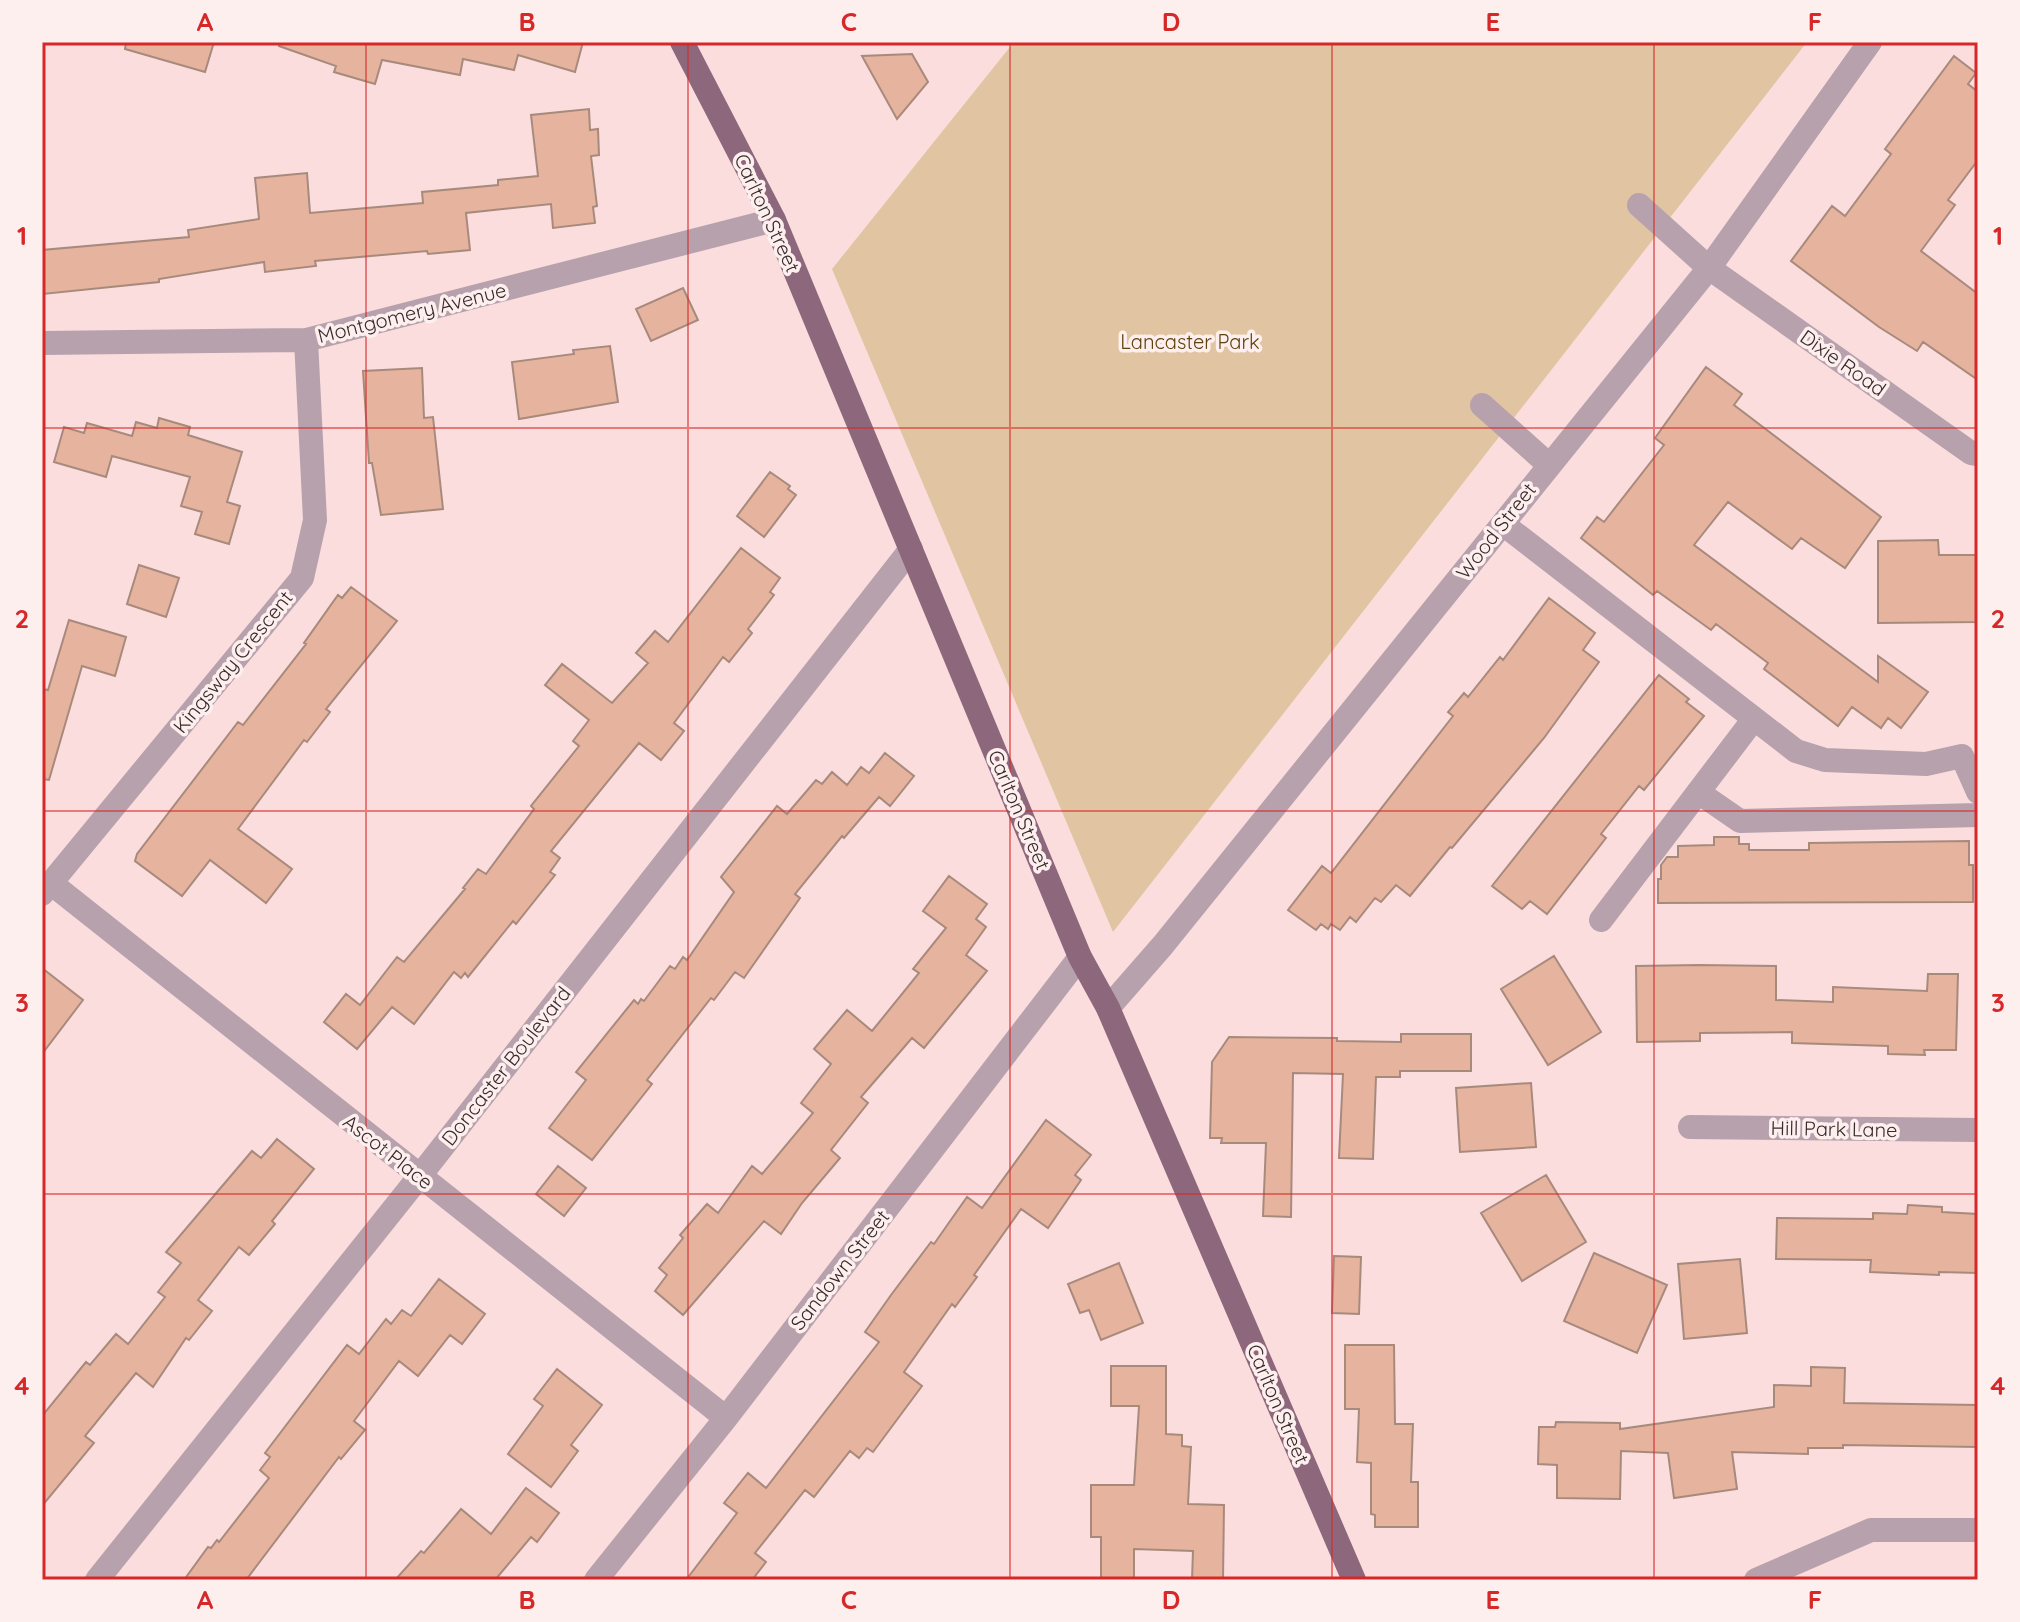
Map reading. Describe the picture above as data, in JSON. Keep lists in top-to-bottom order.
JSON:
{
  "streets": {
    "main road": ["Carlton Street"],
    "street": [
      "Montgomery Avenue",
      "Dixie Road",
      "Wood Street",
      "Kingsway Crescent",
      "Doncaster Boulevard",
      "Hill Park Lane",
      "Ascot Place",
      "Sandown Street"
    ]
  },
  "crossings": [
    ["Carlton Street", "Montgomery Avenue"],
    ["Carlton Street", "Wood Street"],
    ["Carlton Street", "Doncaster Boulevard"],
    ["Carlton Street", "Sandown Street"],
    ["Montgomery Avenue", "Kingsway Crescent"],
    ["Dixie Road", "Wood Street"],
    ["Kingsway Crescent", "Ascot Place"],
    ["Doncaster Boulevard", "Ascot Place"],
    ["Ascot Place", "Sandown Street"]
  ],
  "parks": ["Lancaster Park"],
  "grid": {
    "columns": [
      "A",
      "B",
      "C",
      "D",
      "E",
      "F"
    ],
    "rows": [
      "1",
      "2",
      "3",
      "4"
    ]
  }
}
